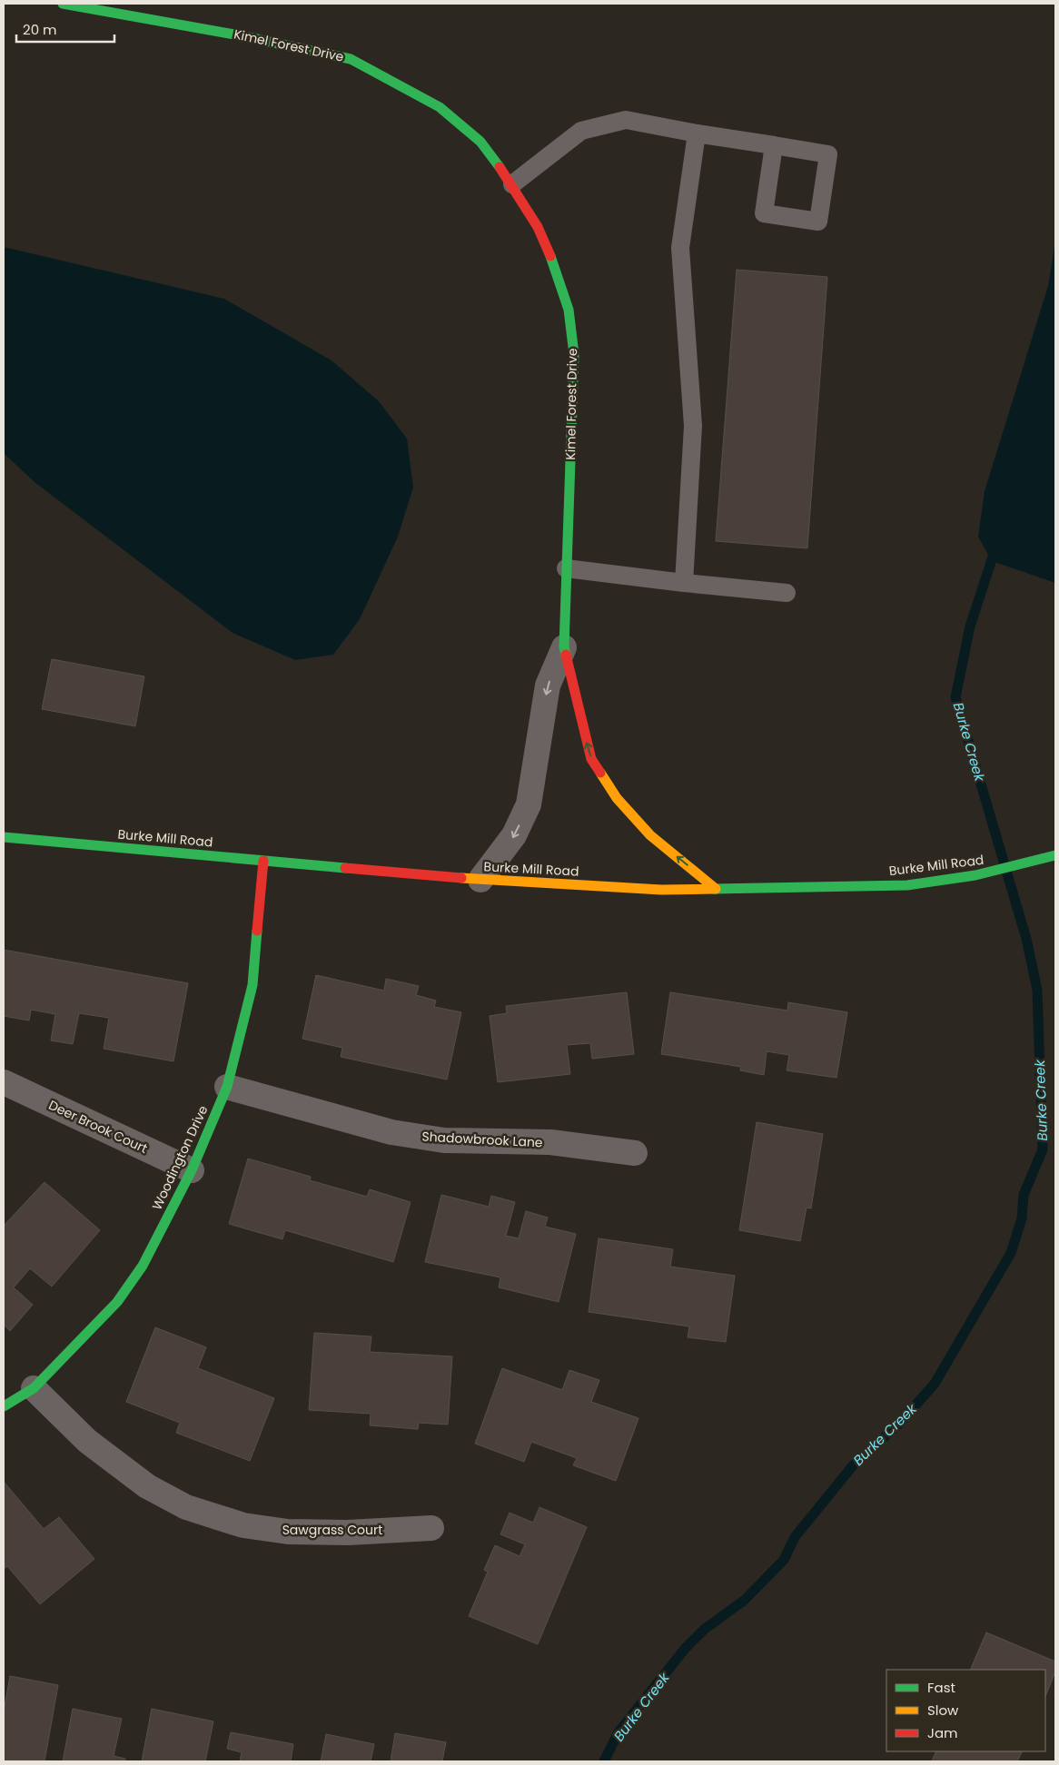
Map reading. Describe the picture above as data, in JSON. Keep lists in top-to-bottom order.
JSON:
{
  "streets": {
    "street": [
      "Kimel Forest Drive",
      "Burke Mill Road",
      "Deer Brook Court",
      "Shadowbrook Lane",
      "Woodington Drive",
      "Sawgrass Court"
    ]
  },
  "crossings": [
    ["Kimel Forest Drive", "Burke Mill Road"],
    ["Burke Mill Road", "Woodington Drive"],
    ["Deer Brook Court", "Woodington Drive"],
    ["Shadowbrook Lane", "Woodington Drive"],
    ["Woodington Drive", "Sawgrass Court"]
  ],
  "water": ["Burke Creek"],
  "legend": ["Fast", "Slow", "Jam"],
  "scale_bar": "20 m"
}
